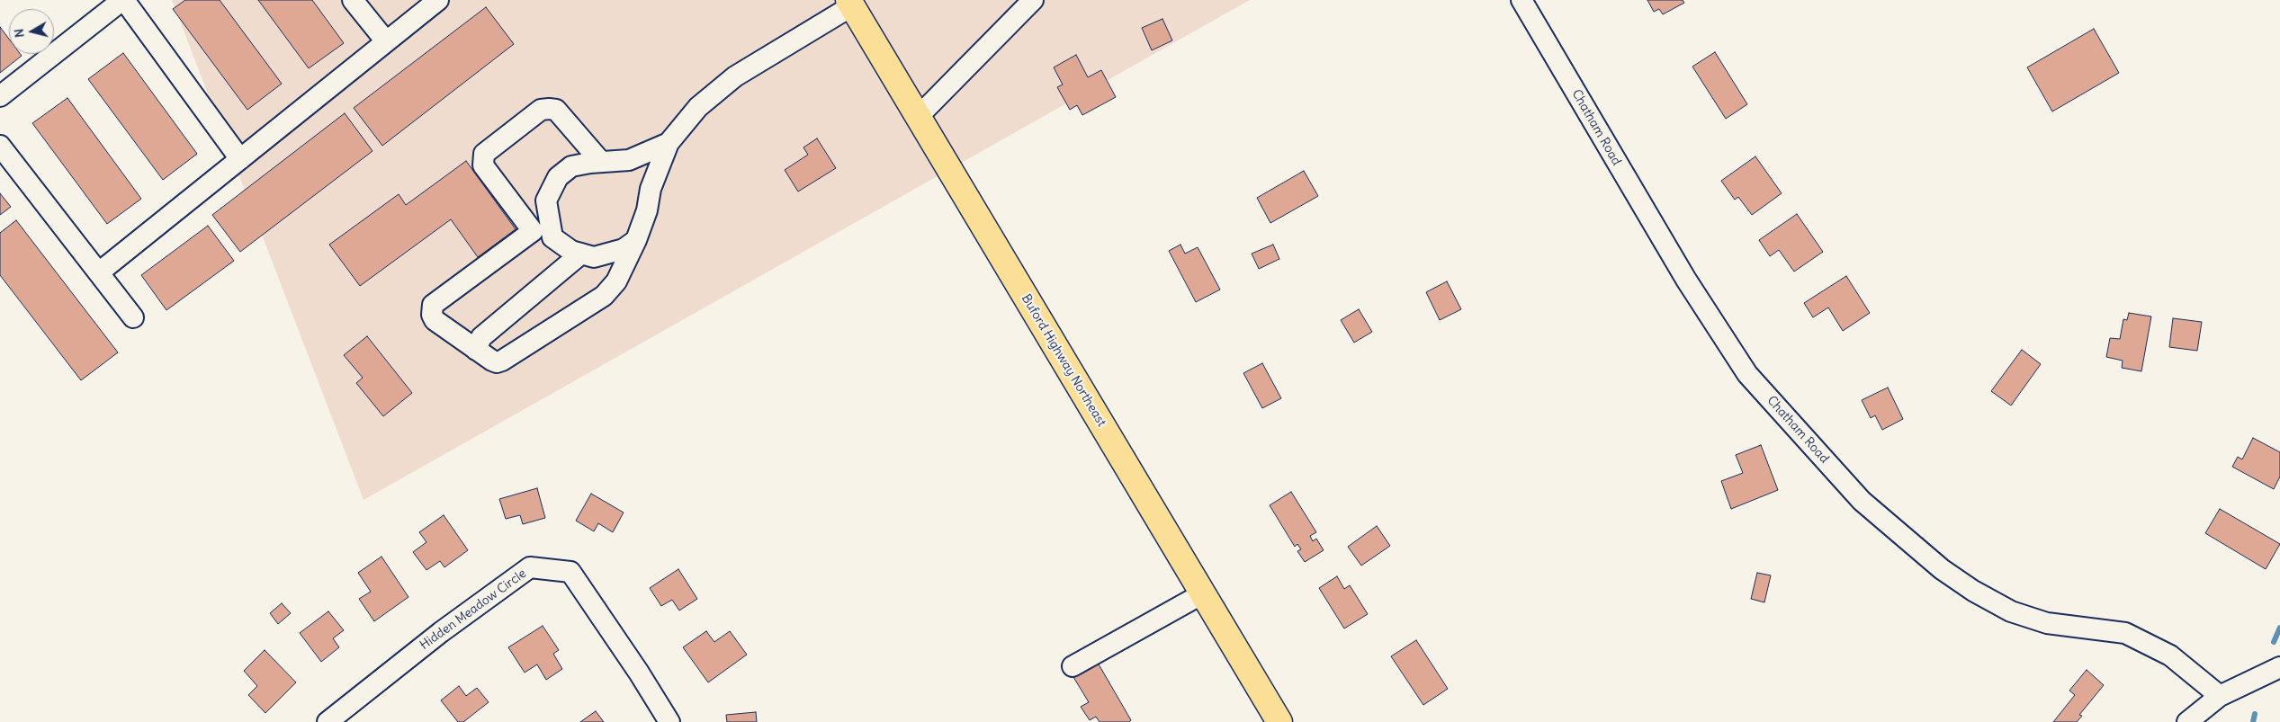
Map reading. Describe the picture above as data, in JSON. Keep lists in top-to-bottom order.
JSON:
{
  "streets": {
    "main road": ["Buford Highway Northeast"],
    "street": ["Chatham Road", "Hidden Meadow Circle"]
  },
  "north": "left"
}
